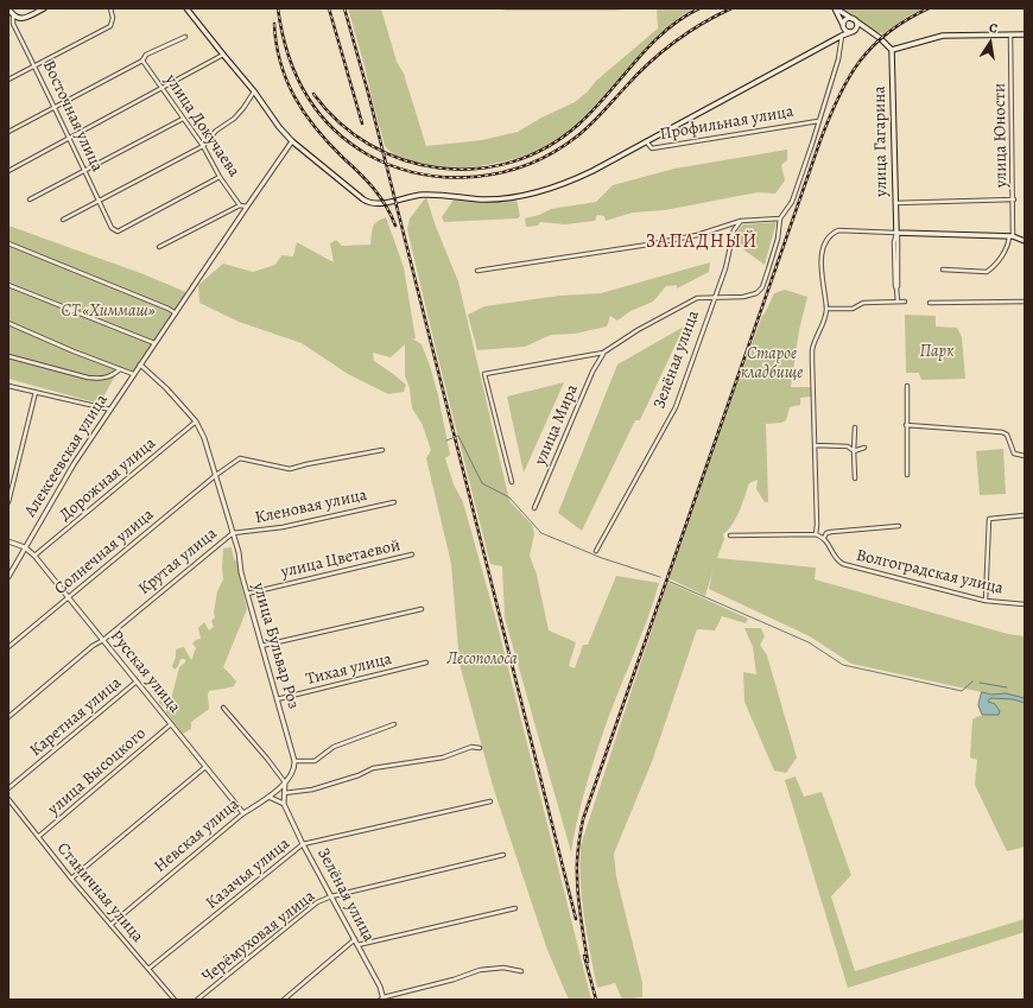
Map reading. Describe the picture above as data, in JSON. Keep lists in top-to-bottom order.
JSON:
{
  "streets": {
    "main road": ["Восточная улица", "Профильная улица", "улица Гагарина"],
    "street": [
      "улица Докучаева",
      "улица Юности",
      "Зелёная улица",
      "улица Мира",
      "Алексеевская улица",
      "Дорожная улица",
      "Кленовая улица",
      "Солнечная улица",
      "улица Цветаевой",
      "Крутая улица",
      "Волгоградская улица",
      "улица Бульвар Роз",
      "Тихая улица",
      "Русская улица",
      "Каретная улица",
      "улица Высоцкого",
      "Невская улица",
      "Казачья улица",
      "Станичная улица",
      "Черёмуховая улица"
    ]
  },
  "crossings": [
    ["Восточная улица", "улица Докучаева"],
    ["Профильная улица", "Зелёная улица"],
    ["Профильная улица", "Алексеевская улица"],
    ["Зелёная улица", "Невская улица"],
    ["Зелёная улица", "Казачья улица"],
    ["Зелёная улица", "Черёмуховая улица"],
    ["Алексеевская улица", "Крутая улица"],
    ["Алексеевская улица", "Русская улица"],
    ["Дорожная улица", "Крутая улица"],
    ["Дорожная улица", "Русская улица"],
    ["Кленовая улица", "Крутая улица"],
    ["Кленовая улица", "улица Бульвар Роз"],
    ["Солнечная улица", "Крутая улица"],
    ["Солнечная улица", "Русская улица"],
    ["улица Цветаевой", "улица Бульвар Роз"],
    ["Крутая улица", "улица Бульвар Роз"],
    ["Крутая улица", "Русская улица"],
    ["улица Бульвар Роз", "Тихая улица"],
    ["улица Бульвар Роз", "Невская улица"],
    ["Русская улица", "Каретная улица"],
    ["Русская улица", "улица Высоцкого"],
    ["Русская улица", "Невская улица"],
    ["улица Высоцкого", "Станичная улица"],
    ["Невская улица", "Станичная улица"],
    ["Казачья улица", "Станичная улица"]
  ],
  "districts": ["ЗАПАДНЫЙ"],
  "parks": [
    "СТ «Химмаш»",
    "Парк",
    "Старое кладбище",
    "Лесополоса"
  ],
  "north": "top"
}
